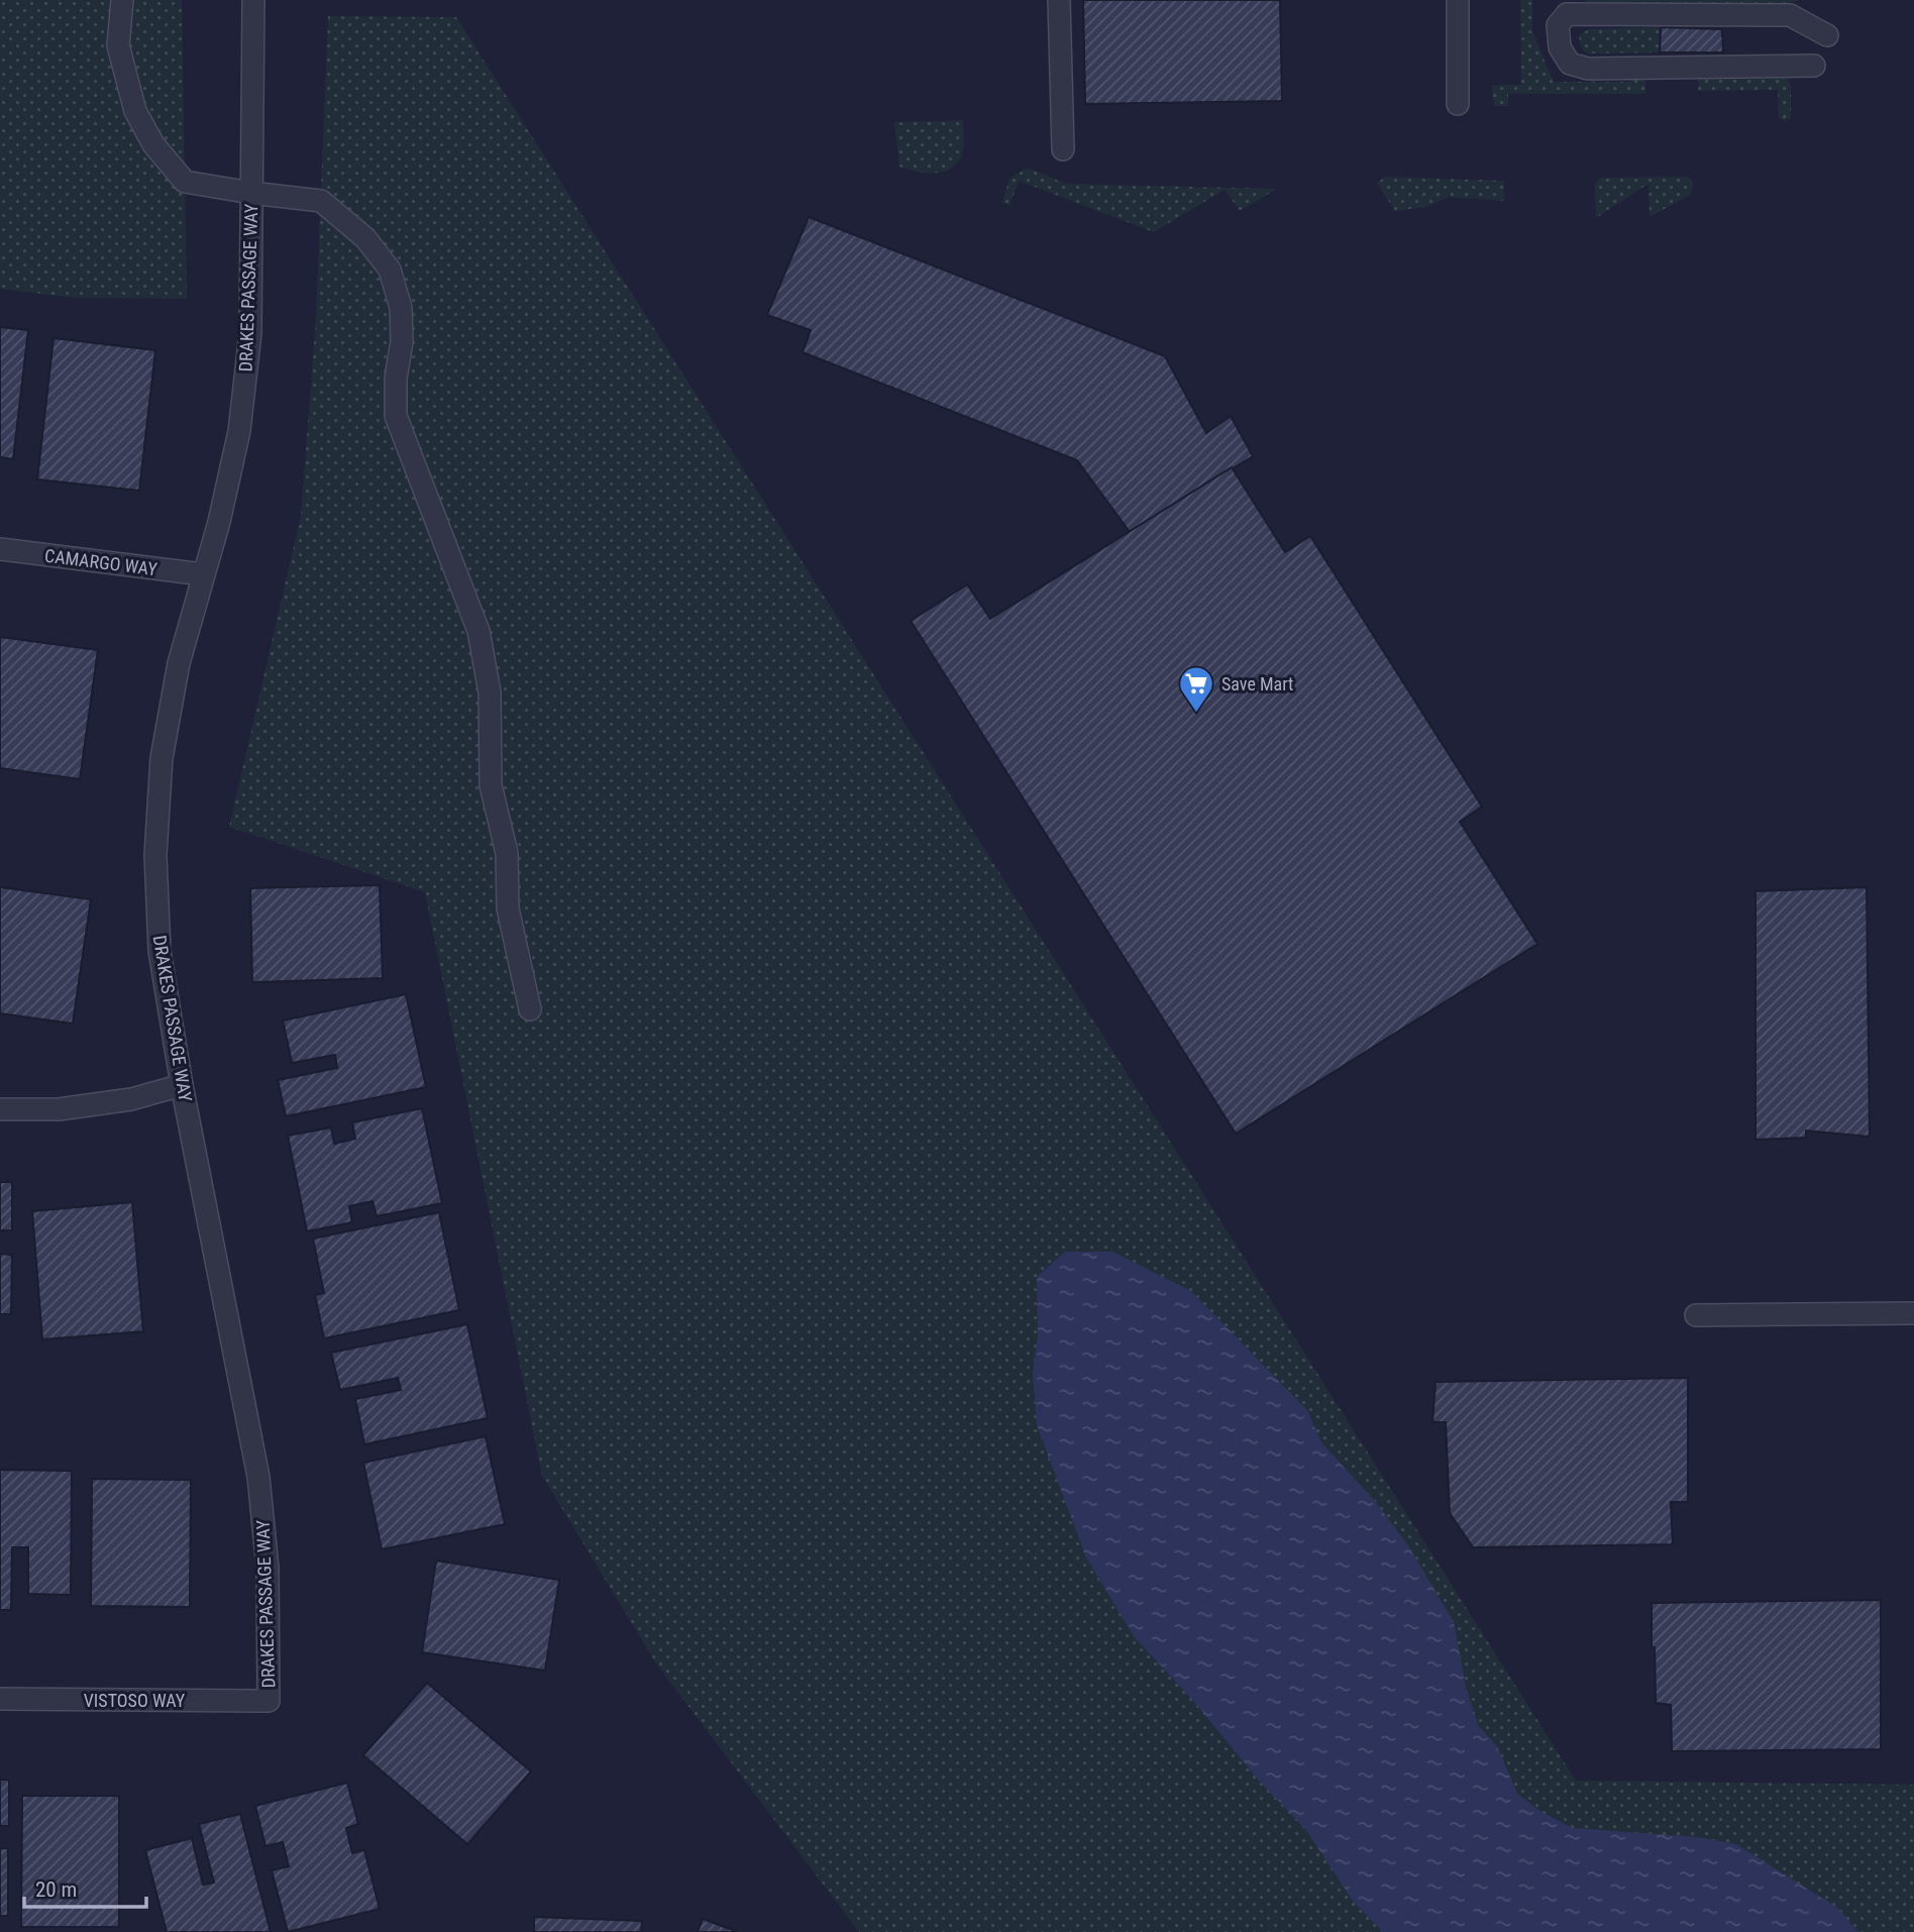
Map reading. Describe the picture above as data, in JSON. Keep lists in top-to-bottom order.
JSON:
{
  "streets": {
    "street": ["DRAKES PASSAGE WAY", "CAMARGO WAY", "VISTOSO WAY"]
  },
  "crossings": [
    ["DRAKES PASSAGE WAY", "CAMARGO WAY"],
    ["DRAKES PASSAGE WAY", "VISTOSO WAY"]
  ],
  "places": {
    "supermarket": ["Save Mart"]
  },
  "scale_bar": "20 m"
}
